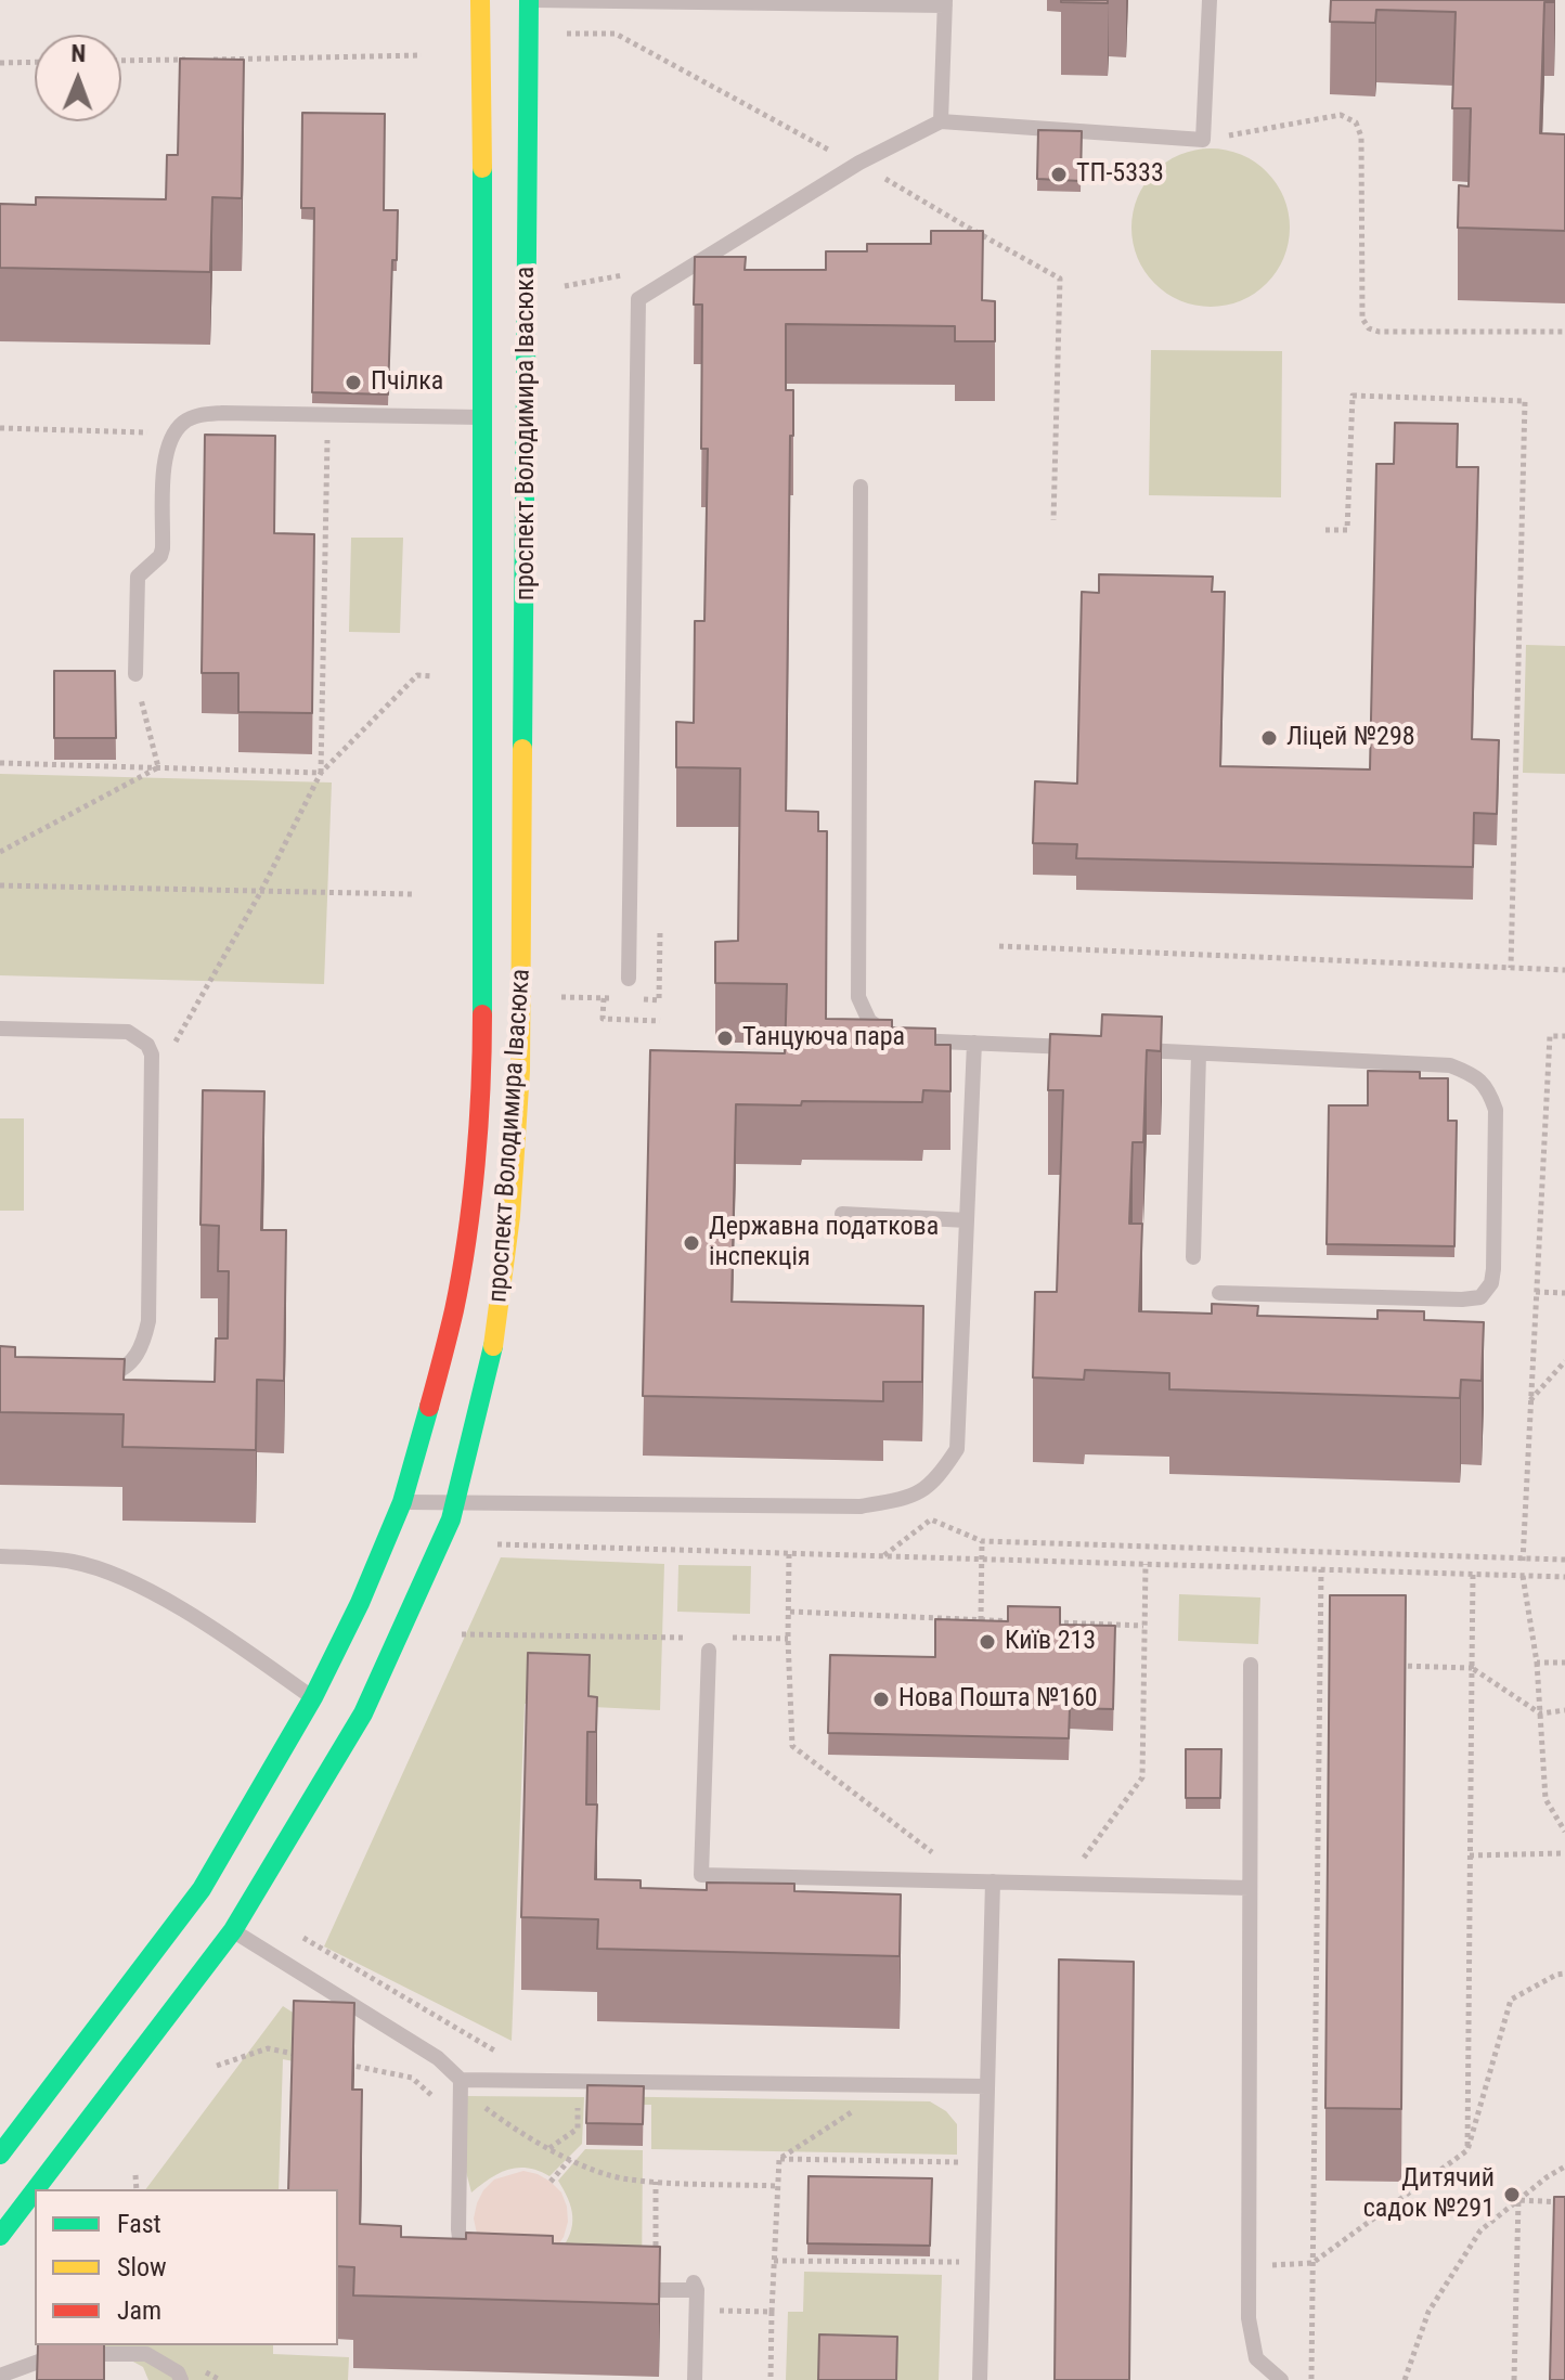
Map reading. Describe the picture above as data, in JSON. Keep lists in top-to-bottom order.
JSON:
{
  "streets": {
    "street": ["проспект Володимира Івасюка"]
  },
  "places": [
    "ТП-5333",
    "Пчілка",
    "Ліцей №298",
    "Танцуюча пара",
    "Державна податкова інспекція",
    "Київ 213",
    "Нова Пошта №160",
    "Дитячий садок №291"
  ],
  "legend": ["Fast", "Slow", "Jam"],
  "north": "top"
}
